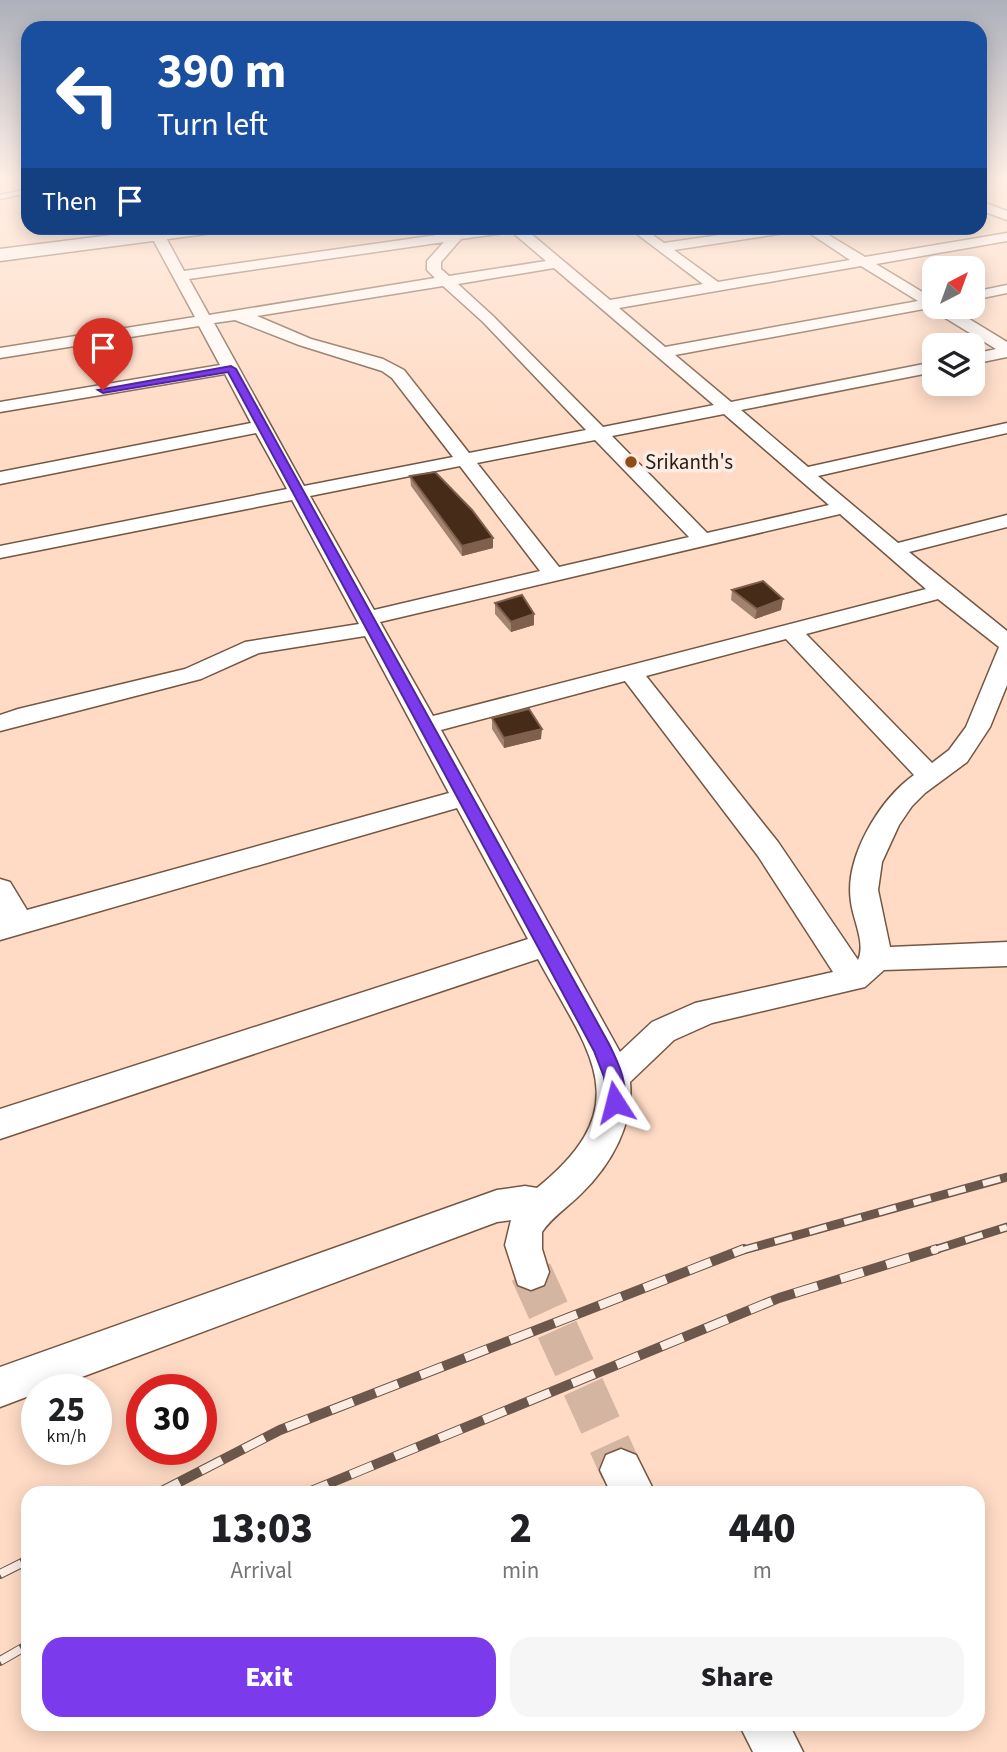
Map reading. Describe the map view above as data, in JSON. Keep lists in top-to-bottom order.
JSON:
{
  "places": ["Srikanth's"],
  "north": "top right",
  "page": {
    "turn": ["390 m", "Turn left"],
    "then": "Then",
    "speed": "25 km/h",
    "limit": "30",
    "eta": [
      "13:03",
      "Arrival",
      "2",
      "min",
      "440",
      "m"
    ],
    "buttons": ["Exit", "Share"]
  }
}
